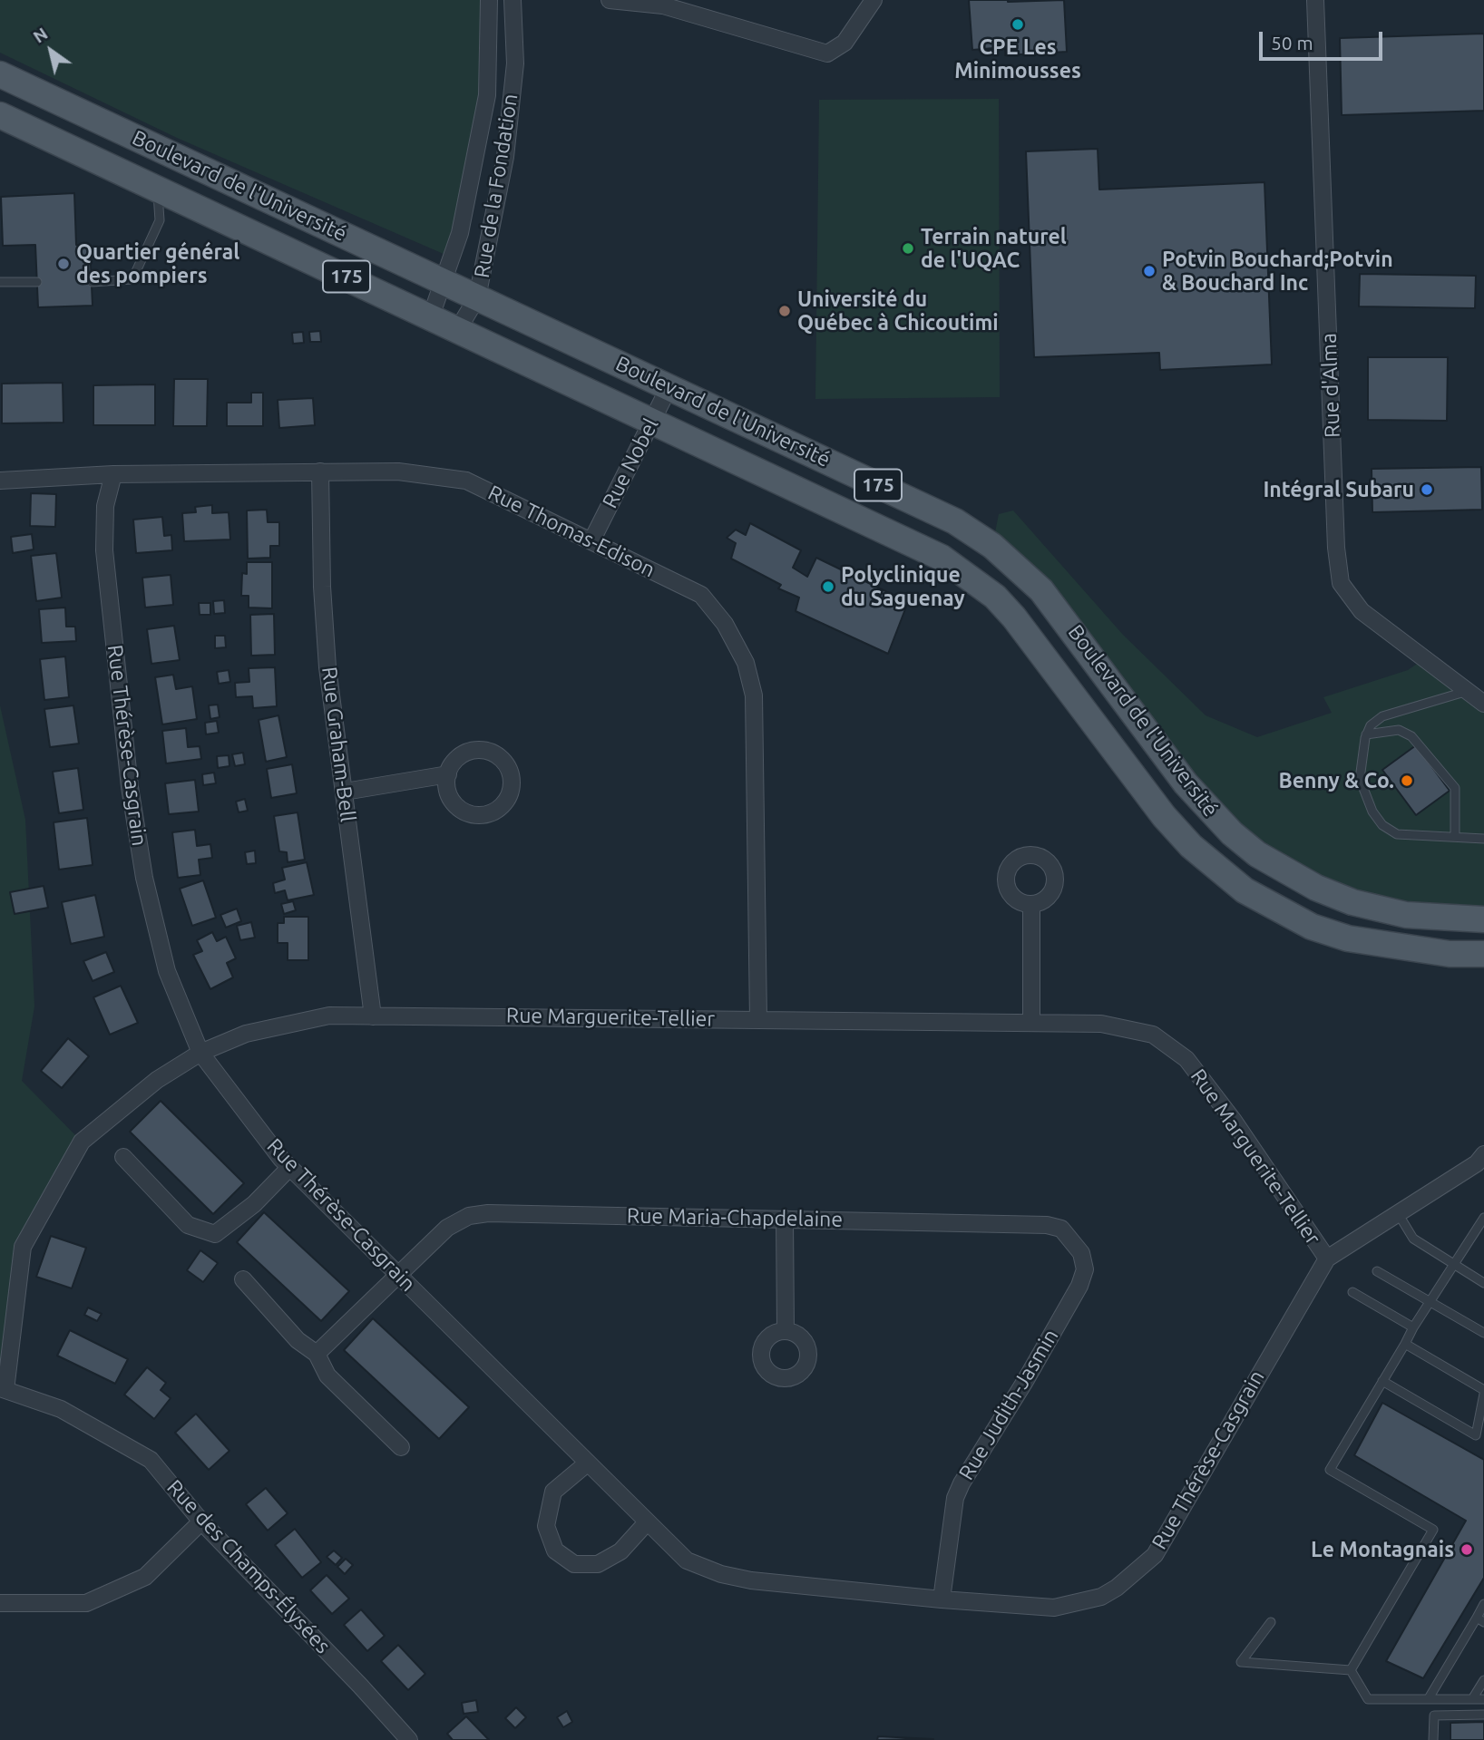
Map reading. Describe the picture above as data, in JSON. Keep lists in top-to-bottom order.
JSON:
{
  "streets": {
    "main road": ["Boulevard de l'Université", "175"],
    "street": [
      "Rue de la Fondation",
      "Rue d'Alma",
      "Rue Nobel",
      "Rue Thomas-Edison",
      "Rue Graham-Bell",
      "Rue Thérèse-Casgrain",
      "Rue Marguerite-Tellier",
      "Rue Maria-Chapdelaine",
      "Rue Judith-Jasmin",
      "Rue des Champs-Élysées"
    ]
  },
  "crossings": [
    ["Boulevard de l'Université", "Rue de la Fondation"],
    ["Boulevard de l'Université", "Rue Nobel"],
    ["Rue Nobel", "Rue Thomas-Edison"],
    ["Rue Thomas-Edison", "Rue Graham-Bell"],
    ["Rue Thomas-Edison", "Rue Thérèse-Casgrain"],
    ["Rue Thomas-Edison", "Rue Marguerite-Tellier"],
    ["Rue Graham-Bell", "Rue Marguerite-Tellier"],
    ["Rue Thérèse-Casgrain", "Rue Marguerite-Tellier"],
    ["Rue Thérèse-Casgrain", "Rue Maria-Chapdelaine"],
    ["Rue Thérèse-Casgrain", "Rue Judith-Jasmin"],
    ["Rue Marguerite-Tellier", "Rue des Champs-Élysées"],
    ["Rue Maria-Chapdelaine", "Rue Judith-Jasmin"]
  ],
  "places": [
    "CPE Les Minimousses",
    "Terrain naturel de l'UQAC",
    "Quartier général des pompiers",
    "Potvin Bouchard;Potvin & Bouchard Inc",
    "Université du Québec à Chicoutimi",
    "Intégral Subaru",
    "Polyclinique du Saguenay",
    "Benny & Co.",
    "Le Montagnais"
  ],
  "scale_bar": "50 m",
  "north": "top left"
}
